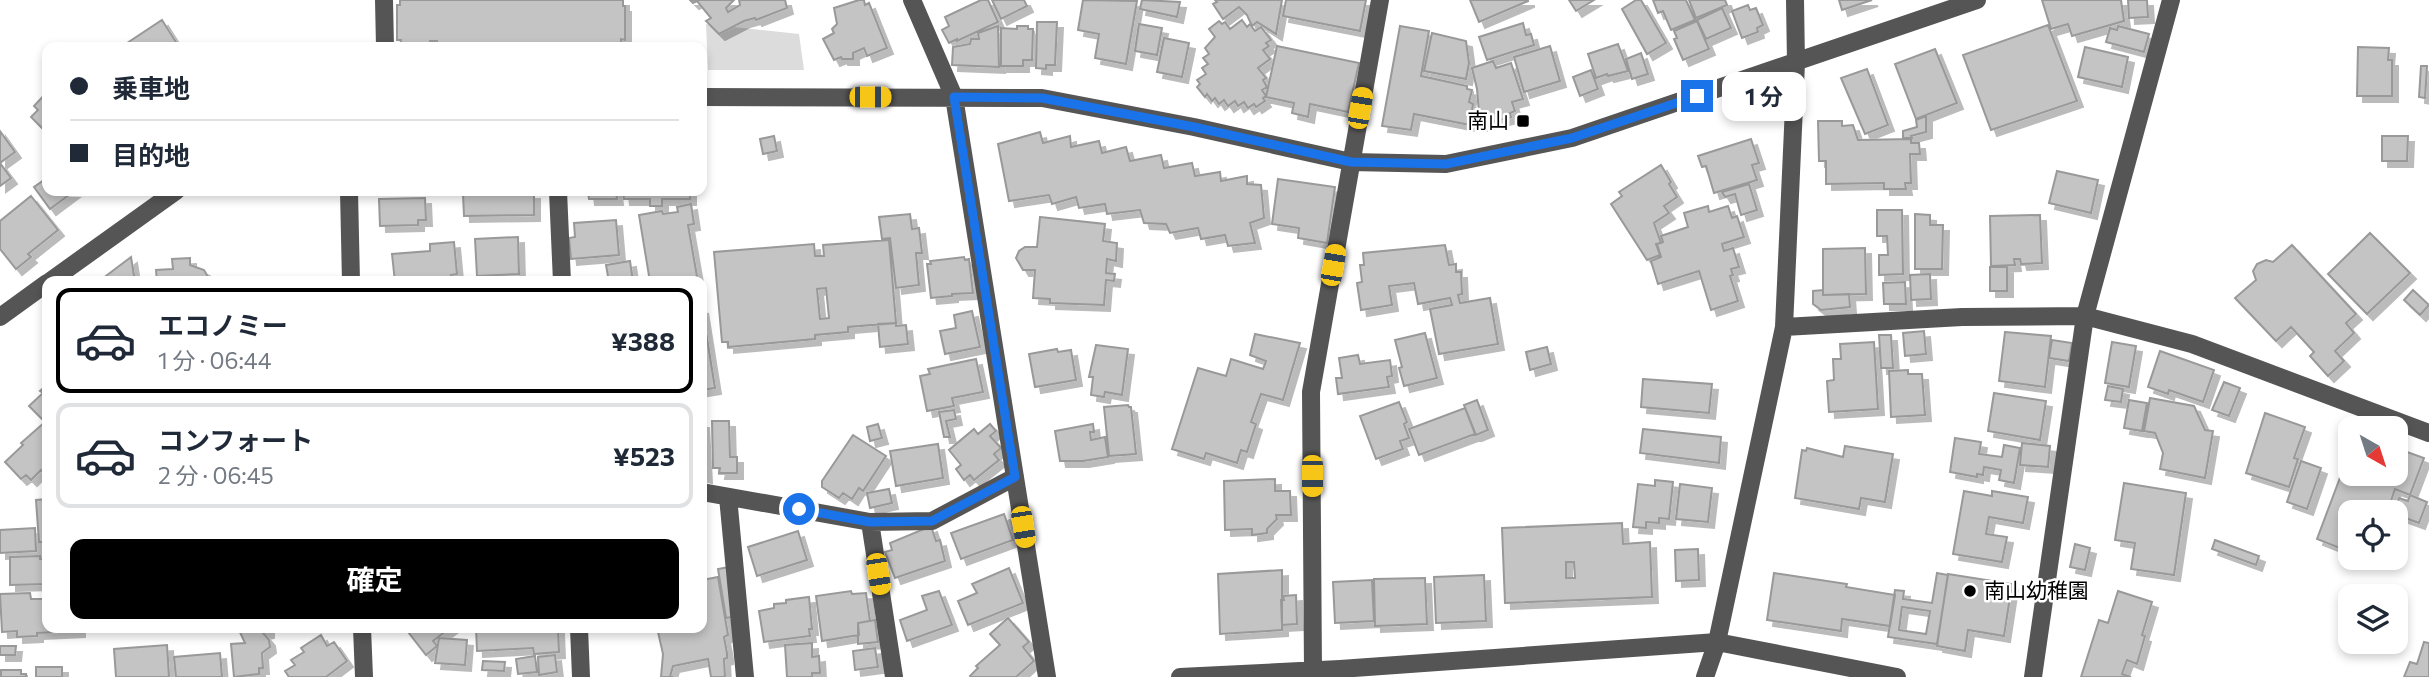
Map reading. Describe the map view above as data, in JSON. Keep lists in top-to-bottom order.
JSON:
{
  "places": {
    "transit": ["南山"],
    "other": ["南山幼稚園"]
  },
  "north": "bottom right",
  "page": {
    "banner": ["乗車地", "目的地"],
    "bubble": "1 分",
    "list": [
      {
        "name": "エコノミー",
        "note": "1 分 · 06:44",
        "value": "¥388"
      },
      {
        "name": "コンフォート",
        "note": "2 分 · 06:45",
        "value": "¥523"
      }
    ],
    "buttons": "確定"
  }
}
